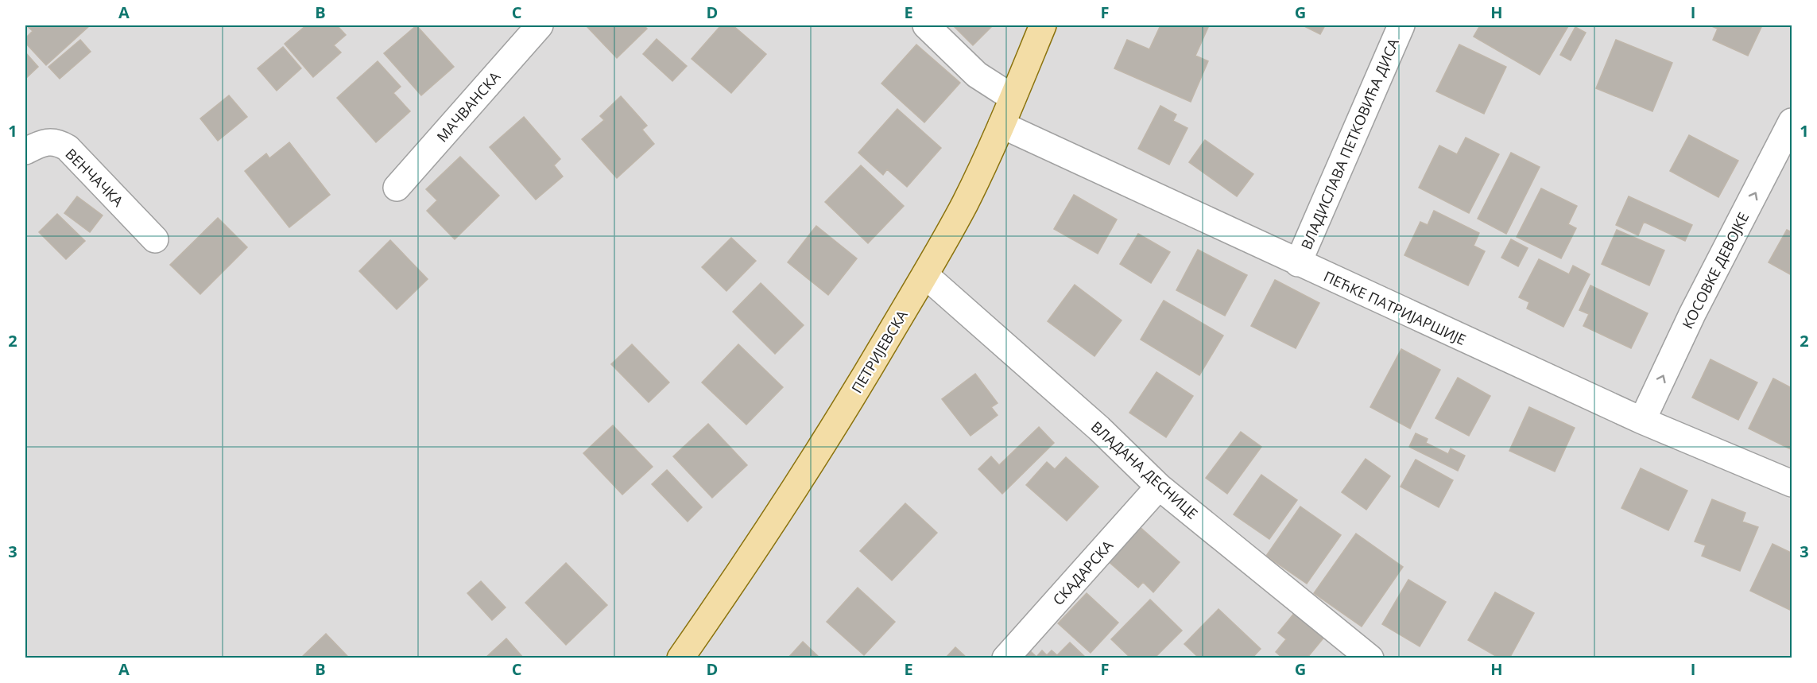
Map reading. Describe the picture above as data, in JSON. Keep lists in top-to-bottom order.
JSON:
{
  "streets": {
    "main road": ["ПЕТРИЈЕВСКА"],
    "street": [
      "МАЧВАНСКА",
      "ВЛАДИСЛАВА ПЕТКОВИЋА ДИСА",
      "ВЕНЧАЧКА",
      "КОСОВКЕ ДЕВОЈКЕ",
      "ПЕЋКЕ ПАТРИЈАРШИЈЕ",
      "ВЛАДАНА ДЕСНИЦЕ",
      "СКАДАРСКА"
    ]
  },
  "crossings": [
    ["ВЛАДИСЛАВА ПЕТКОВИЋА ДИСА", "ПЕЋКЕ ПАТРИЈАРШИЈЕ"],
    ["КОСОВКЕ ДЕВОЈКЕ", "ПЕЋКЕ ПАТРИЈАРШИЈЕ"],
    ["ПЕЋКЕ ПАТРИЈАРШИЈЕ", "ПЕТРИЈЕВСКА"],
    ["ПЕТРИЈЕВСКА", "ВЛАДАНА ДЕСНИЦЕ"],
    ["ВЛАДАНА ДЕСНИЦЕ", "СКАДАРСКА"]
  ],
  "one_way": ["КОСОВКЕ ДЕВОЈКЕ"],
  "grid": {
    "columns": [
      "A",
      "B",
      "C",
      "D",
      "E",
      "F",
      "G",
      "H",
      "I"
    ],
    "rows": ["1", "2", "3"]
  }
}
